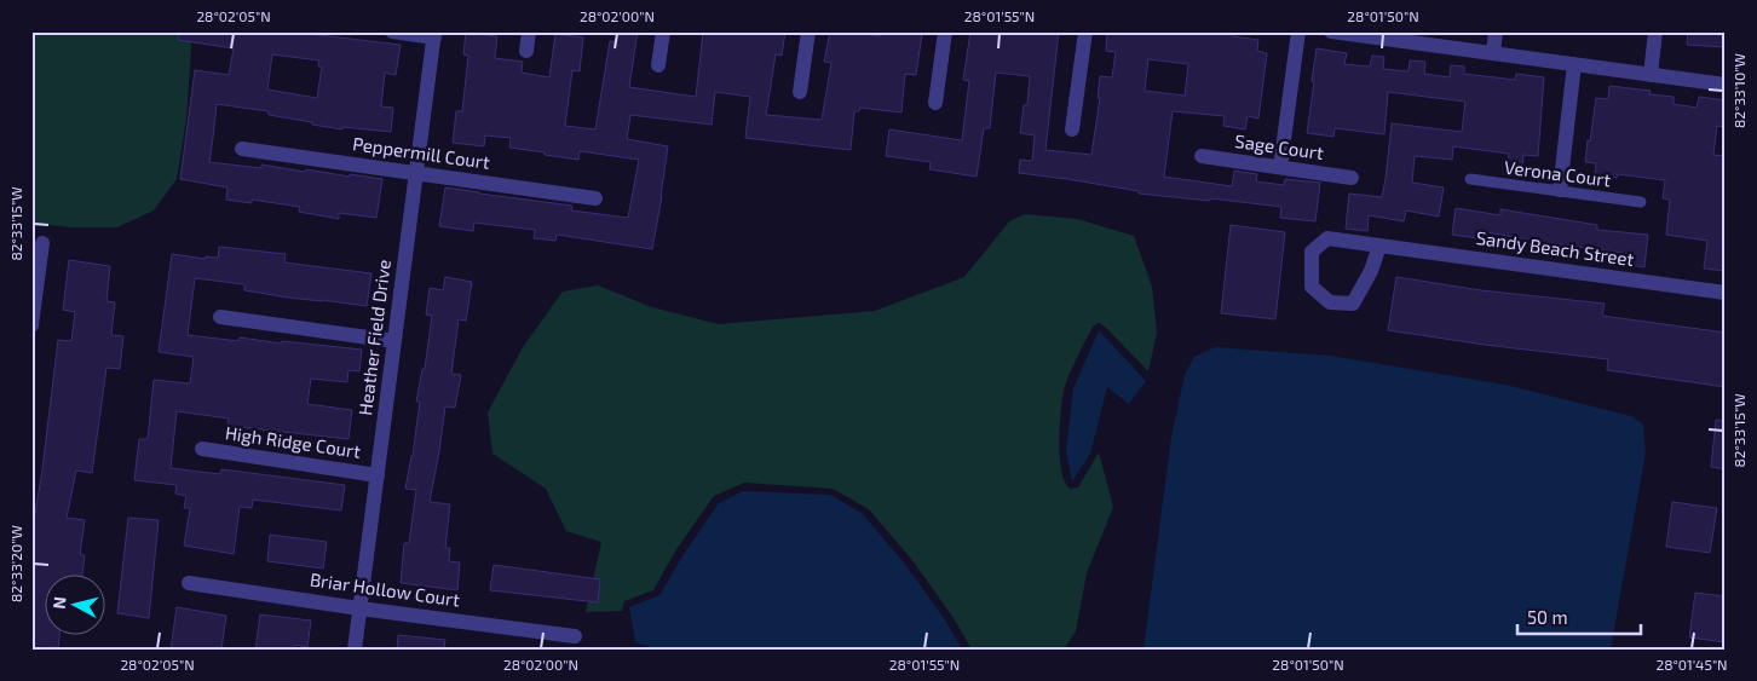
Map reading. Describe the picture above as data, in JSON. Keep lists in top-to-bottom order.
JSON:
{
  "streets": {
    "street": [
      "Sage Court",
      "Peppermill Court",
      "Sandy Beach Street",
      "Heather Field Drive",
      "High Ridge Court",
      "Briar Hollow Court"
    ],
    "lane": ["Verona Court"]
  },
  "crossings": [
    ["Peppermill Court", "Heather Field Drive"],
    ["Heather Field Drive", "High Ridge Court"],
    ["Heather Field Drive", "Briar Hollow Court"]
  ],
  "scale_bar": "50 m",
  "north": "left",
  "coordinates": [
    "28°02'05\"N",
    "28°02'00\"N",
    "28°01'55\"N",
    "28°01'50\"N",
    "82°33'10\"W",
    "82°33'15\"W",
    "82°33'20\"W",
    "28°01'45\"N"
  ]
}
